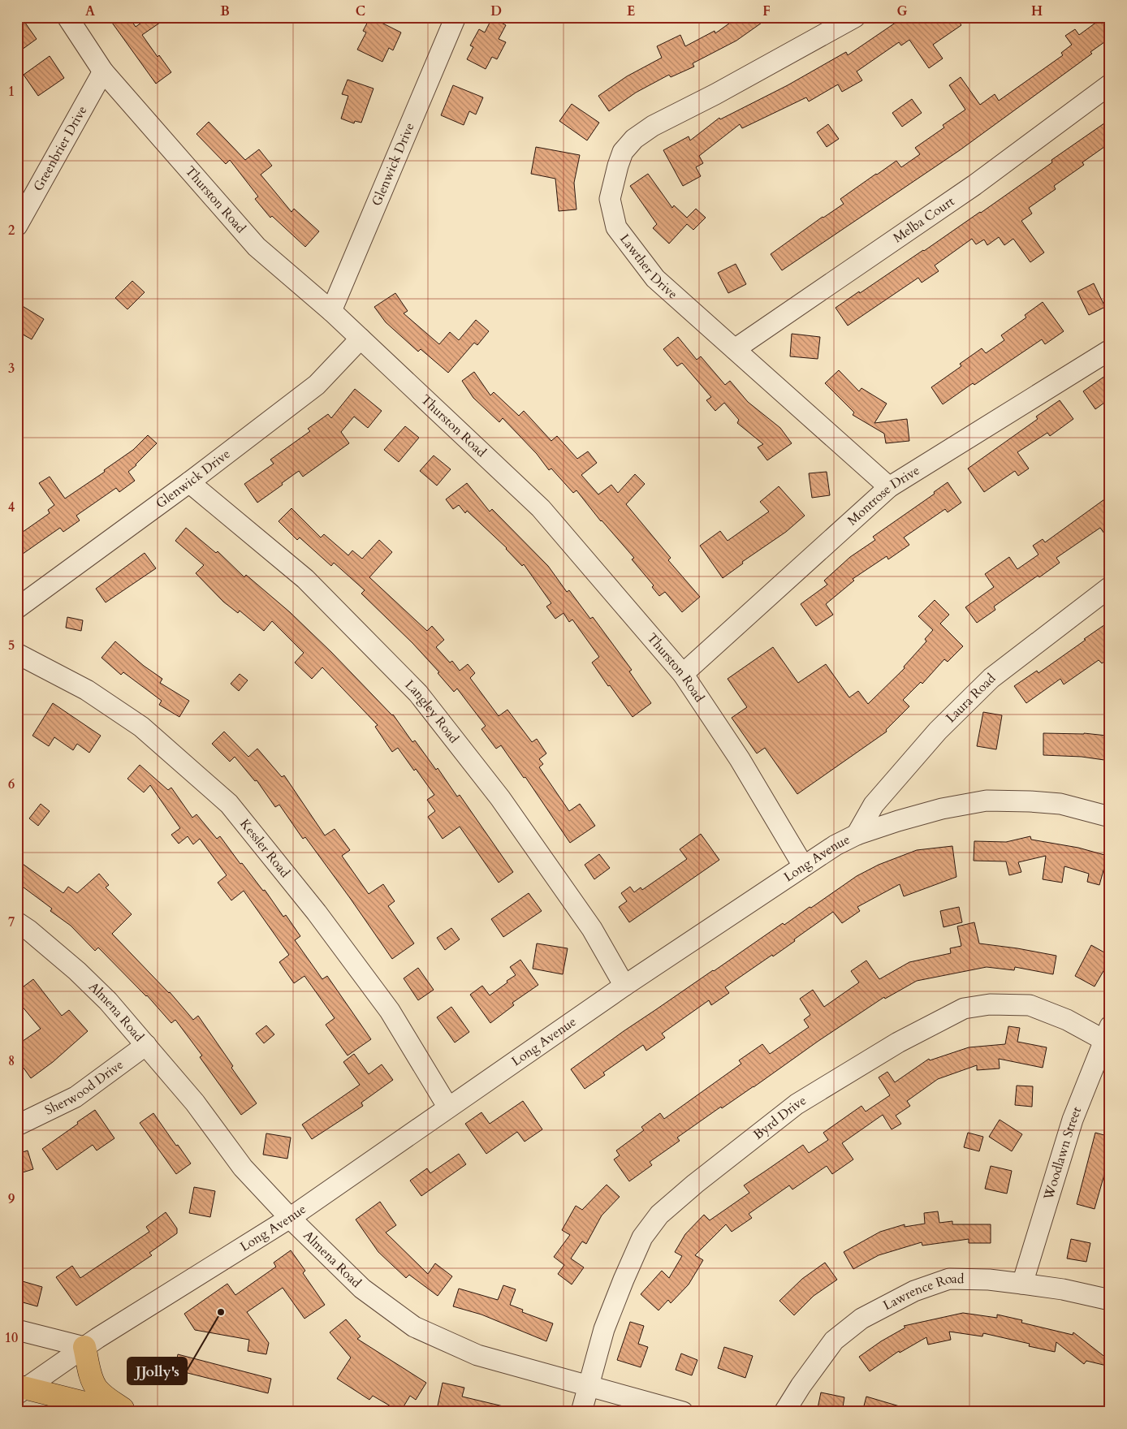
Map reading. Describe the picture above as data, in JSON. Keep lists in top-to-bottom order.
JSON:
{
  "streets": {
    "street": [
      "Greenbrier Drive",
      "Glenwick Drive",
      "Thurston Road",
      "Melba Court",
      "Lawther Drive",
      "Montrose Drive",
      "Laura Road",
      "Langley Road",
      "Kessler Road",
      "Long Avenue",
      "Almena Road",
      "Sherwood Drive",
      "Byrd Drive",
      "Woodlawn Street",
      "Lawrence Road"
    ]
  },
  "crossings": [
    ["Greenbrier Drive", "Thurston Road"],
    ["Glenwick Drive", "Thurston Road"],
    ["Glenwick Drive", "Langley Road"],
    ["Thurston Road", "Montrose Drive"],
    ["Thurston Road", "Long Avenue"],
    ["Melba Court", "Lawther Drive"],
    ["Lawther Drive", "Montrose Drive"],
    ["Laura Road", "Long Avenue"],
    ["Langley Road", "Long Avenue"],
    ["Kessler Road", "Long Avenue"],
    ["Long Avenue", "Almena Road"],
    ["Almena Road", "Sherwood Drive"],
    ["Almena Road", "Byrd Drive"],
    ["Byrd Drive", "Woodlawn Street"],
    ["Woodlawn Street", "Lawrence Road"]
  ],
  "places": ["JJolly's"],
  "grid": {
    "columns": [
      "A",
      "B",
      "C",
      "D",
      "E",
      "F",
      "G",
      "H"
    ],
    "rows": [
      "1",
      "2",
      "3",
      "4",
      "5",
      "6",
      "7",
      "8",
      "9",
      "10"
    ]
  }
}
